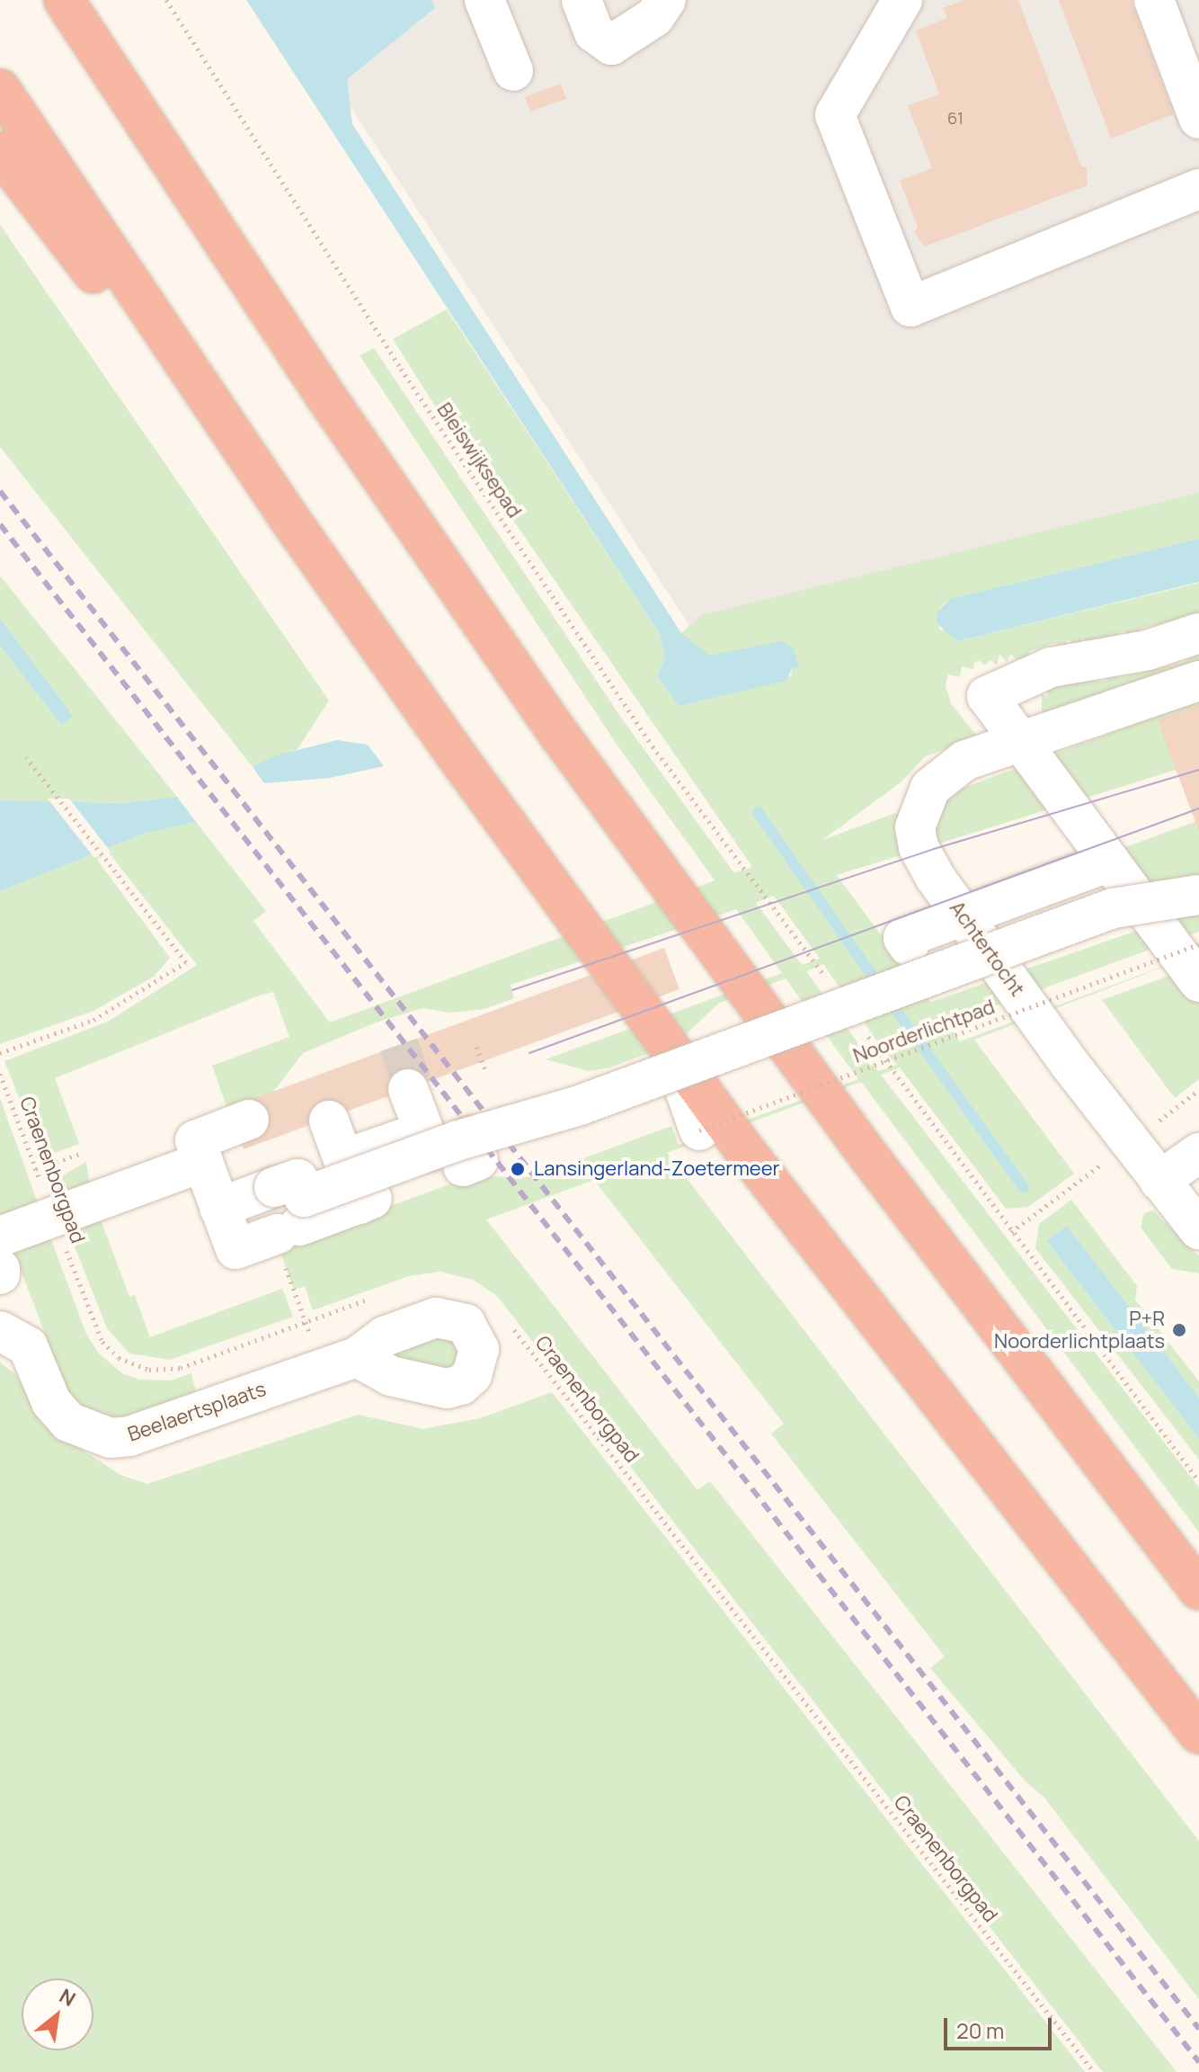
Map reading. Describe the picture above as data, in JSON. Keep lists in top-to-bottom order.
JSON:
{
  "streets": {
    "street": ["Achtertocht", "Beelaertsplaats"],
    "path": ["Bleiswijksepad", "Noorderlichtpad", "Craenenborgpad"]
  },
  "places": ["Lansingerland-Zoetermeer", "P+R Noorderlichtplaats"],
  "house_numbers": ["61"],
  "scale_bar": "20 m",
  "north": "top right"
}
